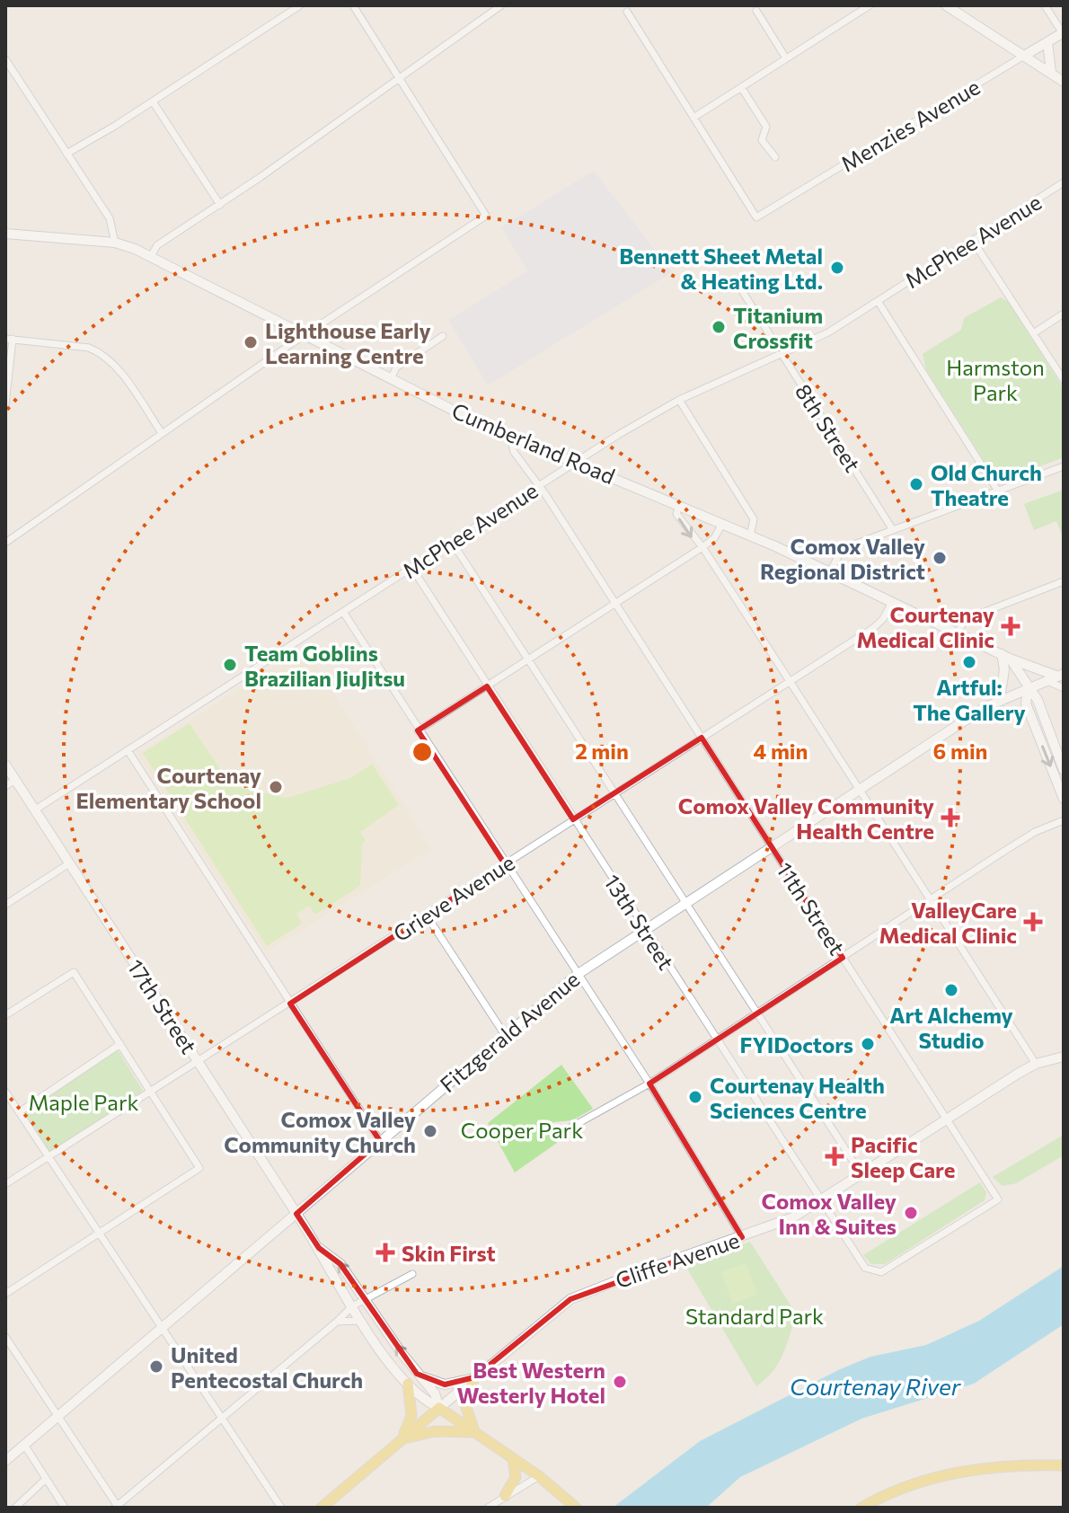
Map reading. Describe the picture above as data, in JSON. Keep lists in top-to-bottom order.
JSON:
{
  "streets": {
    "main road": ["17th Street", "Cliffe Avenue"],
    "street": [
      "Menzies Avenue",
      "McPhee Avenue",
      "8th Street",
      "Cumberland Road",
      "Grieve Avenue",
      "11th Street",
      "13th Street",
      "Fitzgerald Avenue"
    ]
  },
  "crossings": [
    ["McPhee Avenue", "8th Street"],
    ["McPhee Avenue", "Cumberland Road"],
    ["McPhee Avenue", "11th Street"],
    ["McPhee Avenue", "13th Street"],
    ["McPhee Avenue", "17th Street"],
    ["Cumberland Road", "Grieve Avenue"],
    ["Cumberland Road", "11th Street"],
    ["Cumberland Road", "Fitzgerald Avenue"],
    ["Grieve Avenue", "11th Street"],
    ["Grieve Avenue", "13th Street"],
    ["Grieve Avenue", "17th Street"],
    ["11th Street", "13th Street"],
    ["11th Street", "Fitzgerald Avenue"],
    ["11th Street", "Cliffe Avenue"],
    ["13th Street", "Fitzgerald Avenue"],
    ["13th Street", "Cliffe Avenue"],
    ["17th Street", "Fitzgerald Avenue"],
    ["17th Street", "Cliffe Avenue"]
  ],
  "water": ["Courtenay River"],
  "parks": [
    "Harmston Park",
    "Maple Park",
    "Cooper Park",
    "Standard Park"
  ],
  "places": {
    "other": [
      "Bennett Sheet Metal & Heating Ltd.",
      "Titanium Crossfit",
      "Lighthouse Early Learning Centre",
      "Old Church Theatre",
      "Comox Valley Regional District",
      "Artful: The Gallery",
      "Team Goblins Brazilian JiuJitsu",
      "Courtenay Elementary School",
      "Art Alchemy Studio",
      "FYIDoctors",
      "Courtenay Health Sciences Centre",
      "Comox Valley Community Church",
      "Comox Valley Inn & Suites",
      "United Pentecostal Church",
      "Best Western Westerly Hotel"
    ],
    "health": [
      "Courtenay Medical Clinic",
      "Comox Valley Community Health Centre",
      "ValleyCare Medical Clinic",
      "Pacific Sleep Care",
      "Skin First"
    ]
  },
  "rings": ["2 min", "4 min", "6 min"]
}
